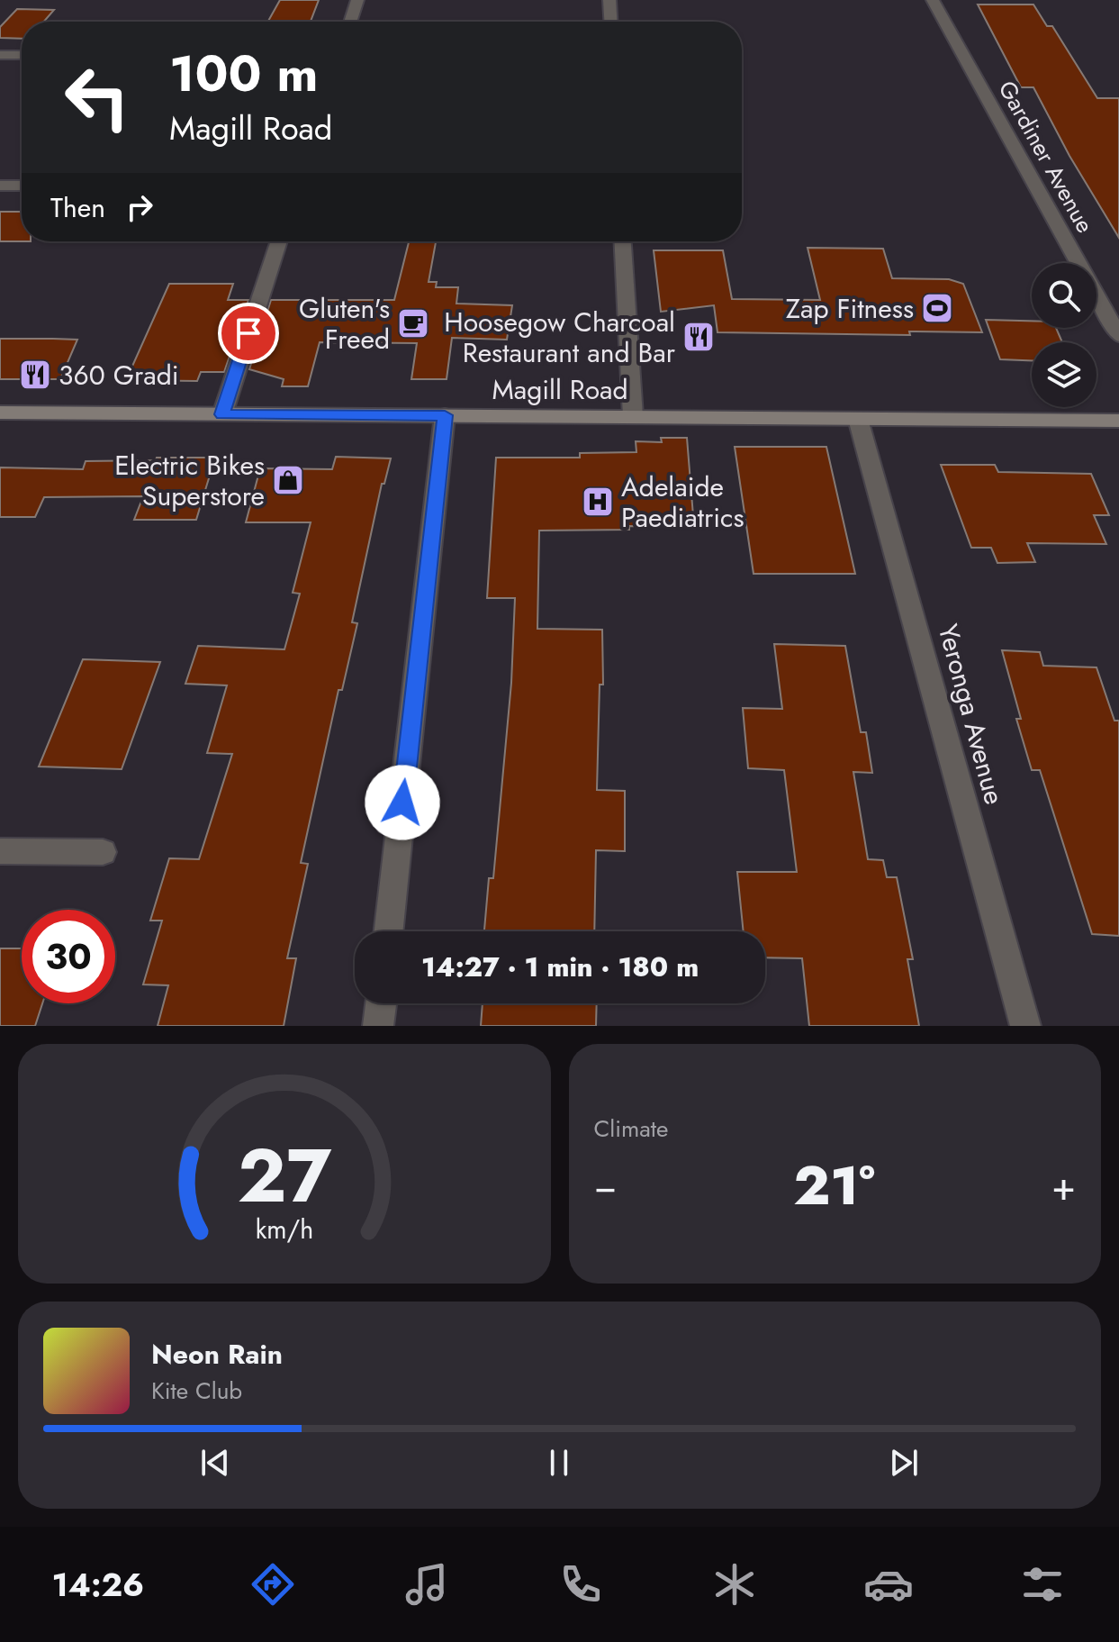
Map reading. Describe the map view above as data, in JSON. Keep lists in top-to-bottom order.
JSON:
{
  "streets": {
    "main road": ["Magill Road"],
    "street": ["Gardiner Avenue", "Yeronga Avenue"]
  },
  "crossings": [
    ["Magill Road", "Yeronga Avenue"]
  ],
  "places": {
    "sports": ["Zap Fitness"],
    "cafe": ["Gluten's Freed"],
    "restaurant": ["Hoosegow Charcoal Restaurant and Bar", "360 Gradi"],
    "shop": ["Electric Bikes Superstore"],
    "hospital": ["Adelaide Paediatrics"]
  },
  "page": {
    "turn": ["100 m", "Magill Road"],
    "then": "Then",
    "limit": "30",
    "trip": "14:27 · 1 min · 180 m",
    "tile": "Climate",
    "heat": ["−", "21°", "+"],
    "song": ["Neon Rain", "Kite Club"],
    "tabs": "14:26",
    "gauge": ["27", "km/h"]
  }
}
